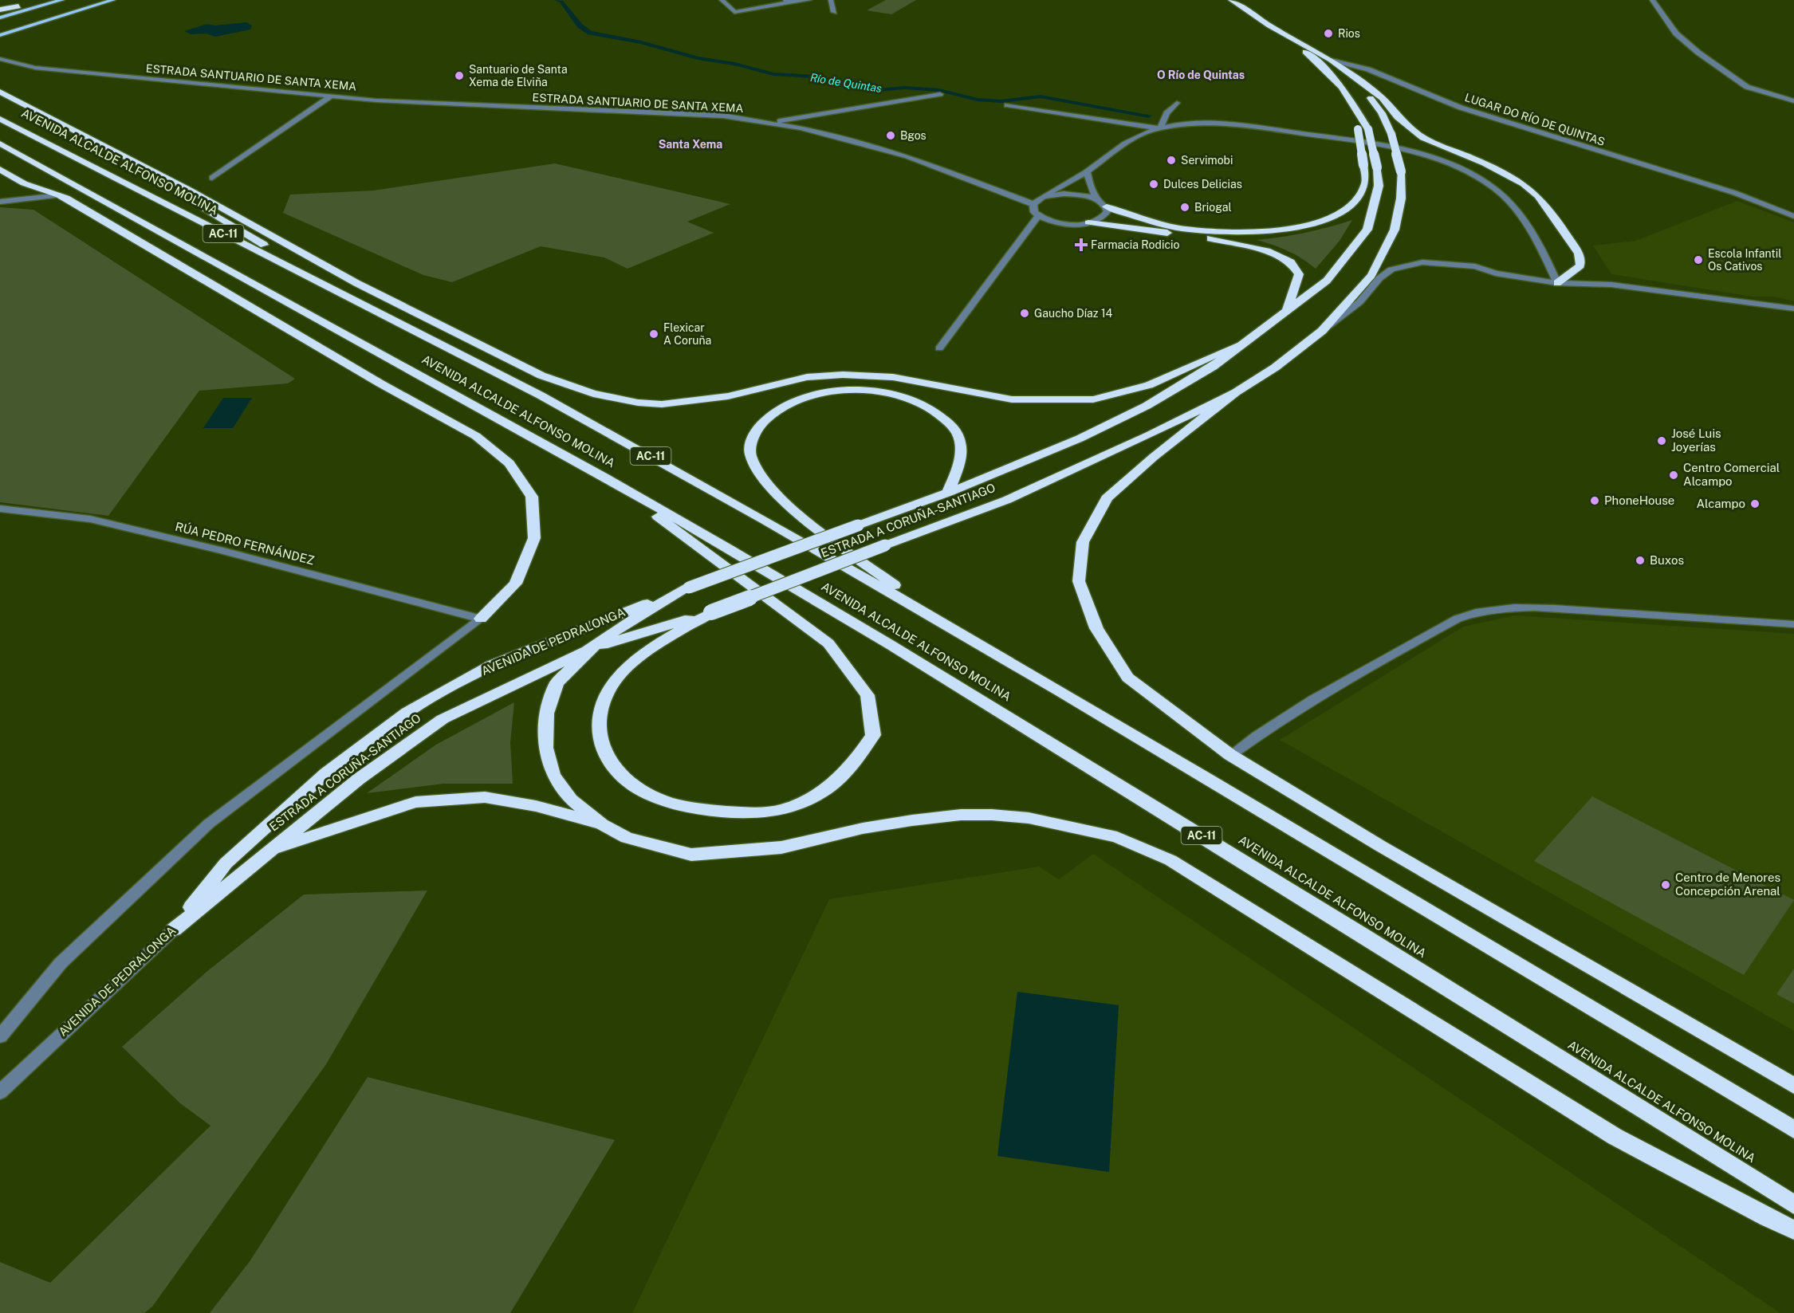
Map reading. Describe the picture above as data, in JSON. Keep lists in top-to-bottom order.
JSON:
{
  "streets": {
    "highway": [
      "AVENIDA ALCALDE ALFONSO MOLINA",
      "AC-11",
      "ESTRADA A CORUÑA-SANTIAGO",
      "AVENIDA DE PEDRALONGA"
    ],
    "street": ["ESTRADA SANTUARIO DE SANTA XEMA", "LUGAR DO RÍO DE QUINTAS", "RÚA PEDRO FERNÁNDEZ"]
  },
  "crossings": [
    ["LUGAR DO RÍO DE QUINTAS", "ESTRADA A CORUÑA-SANTIAGO"],
    ["ESTRADA A CORUÑA-SANTIAGO", "AVENIDA DE PEDRALONGA"]
  ],
  "districts": ["O Río de Quintas", "Santa Xema"],
  "water": ["Río de Quintas"],
  "places": {
    "other": [
      "Rios",
      "Santuario de Santa Xema de Elviña",
      "Bgos",
      "Servimobi",
      "Dulces Delicias",
      "Briogal",
      "Escola Infantil Os Cativos",
      "Gaucho Díaz 14",
      "Flexicar A Coruña",
      "José Luis Joyerías",
      "Centro Comercial Alcampo",
      "PhoneHouse",
      "Alcampo",
      "Buxos",
      "Centro de Menores Concepción Arenal"
    ],
    "health": ["Farmacia Rodicio"]
  }
}
